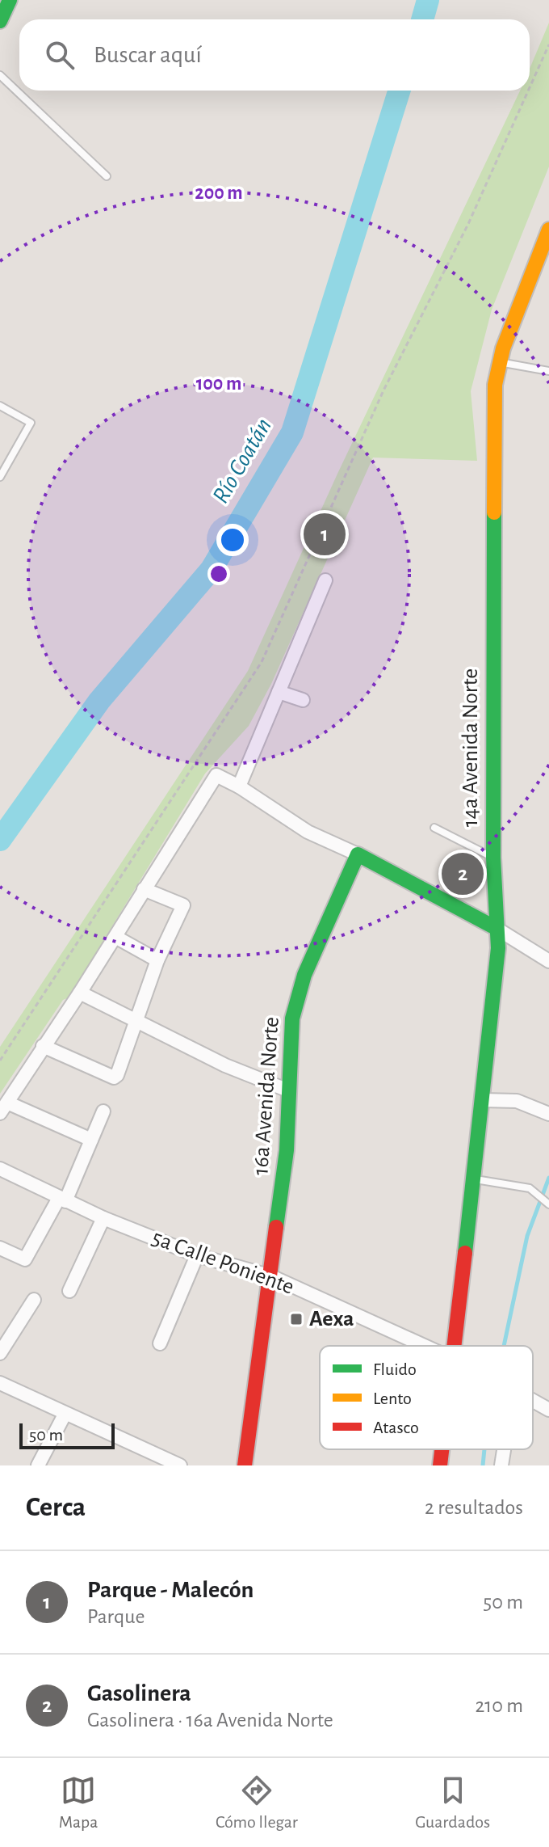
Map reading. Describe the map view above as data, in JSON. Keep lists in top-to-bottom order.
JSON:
{
  "streets": {
    "main road": ["14a Avenida Norte", "16a Avenida Norte"],
    "street": ["5a Calle Poniente"]
  },
  "crossings": [
    ["16a Avenida Norte", "5a Calle Poniente"]
  ],
  "water": ["Río Coatán"],
  "places": {
    "transit": ["Aexa"]
  },
  "legend": ["Fluido", "Lento", "Atasco"],
  "scale_bar": "50 m",
  "page": {
    "search": "Buscar aquí",
    "pins": ["1", "2"],
    "scale": "50 m",
    "heading": ["Cerca", "2 resultados"],
    "list": [
      {
        "mark": "1",
        "name": "Parque - Malecón",
        "note": "Parque",
        "value": "50 m"
      },
      {
        "mark": "2",
        "name": "Gasolinera",
        "note": "Gasolinera · 16a Avenida Norte",
        "value": "210 m"
      }
    ],
    "nav": ["Mapa", "Cómo llegar", "Guardados"]
  },
  "rings": ["200 m", "100 m"]
}
